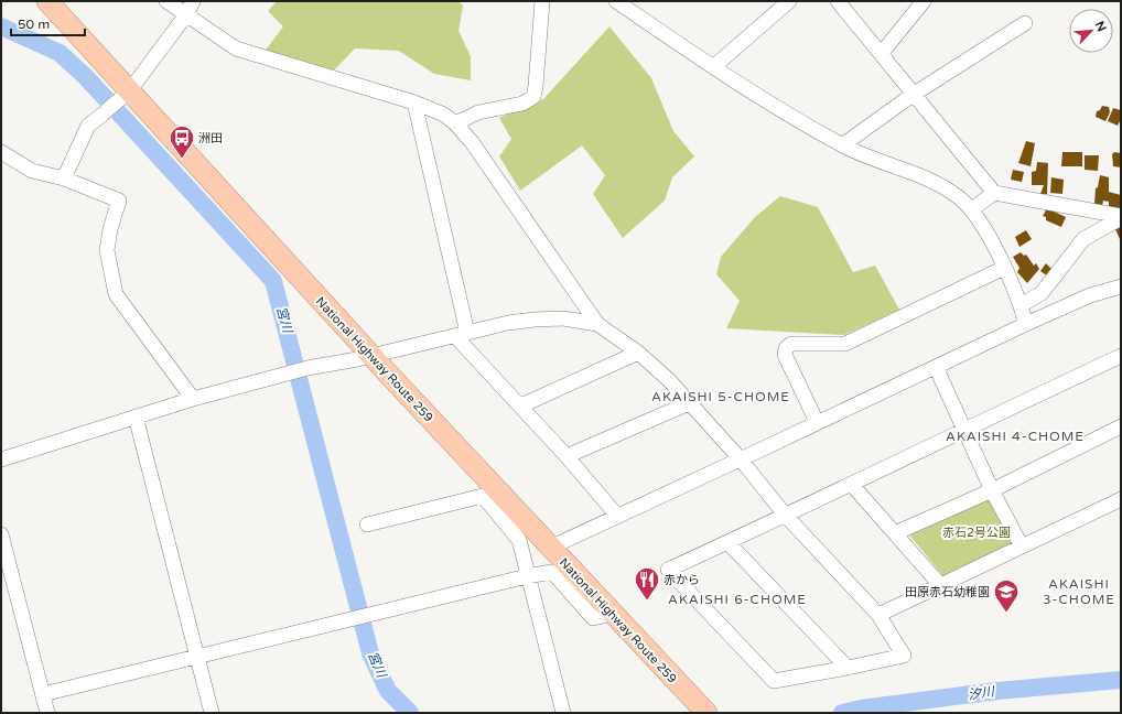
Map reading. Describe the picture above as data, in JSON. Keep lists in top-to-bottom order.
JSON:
{
  "streets": {
    "highway": ["National Highway Route 259"]
  },
  "districts": [
    "AKAISHI 5-CHOME",
    "AKAISHI 4-CHOME",
    "AKAISHI 3-CHOME",
    "AKAISHI 6-CHOME"
  ],
  "water": ["宮川", "汐川"],
  "parks": ["赤石2号公園"],
  "places": {
    "bus stop": ["洲田"],
    "restaurant": ["赤から"],
    "school or university": ["田原赤石幼稚園"]
  },
  "scale_bar": "50 m",
  "north": "top right"
}
